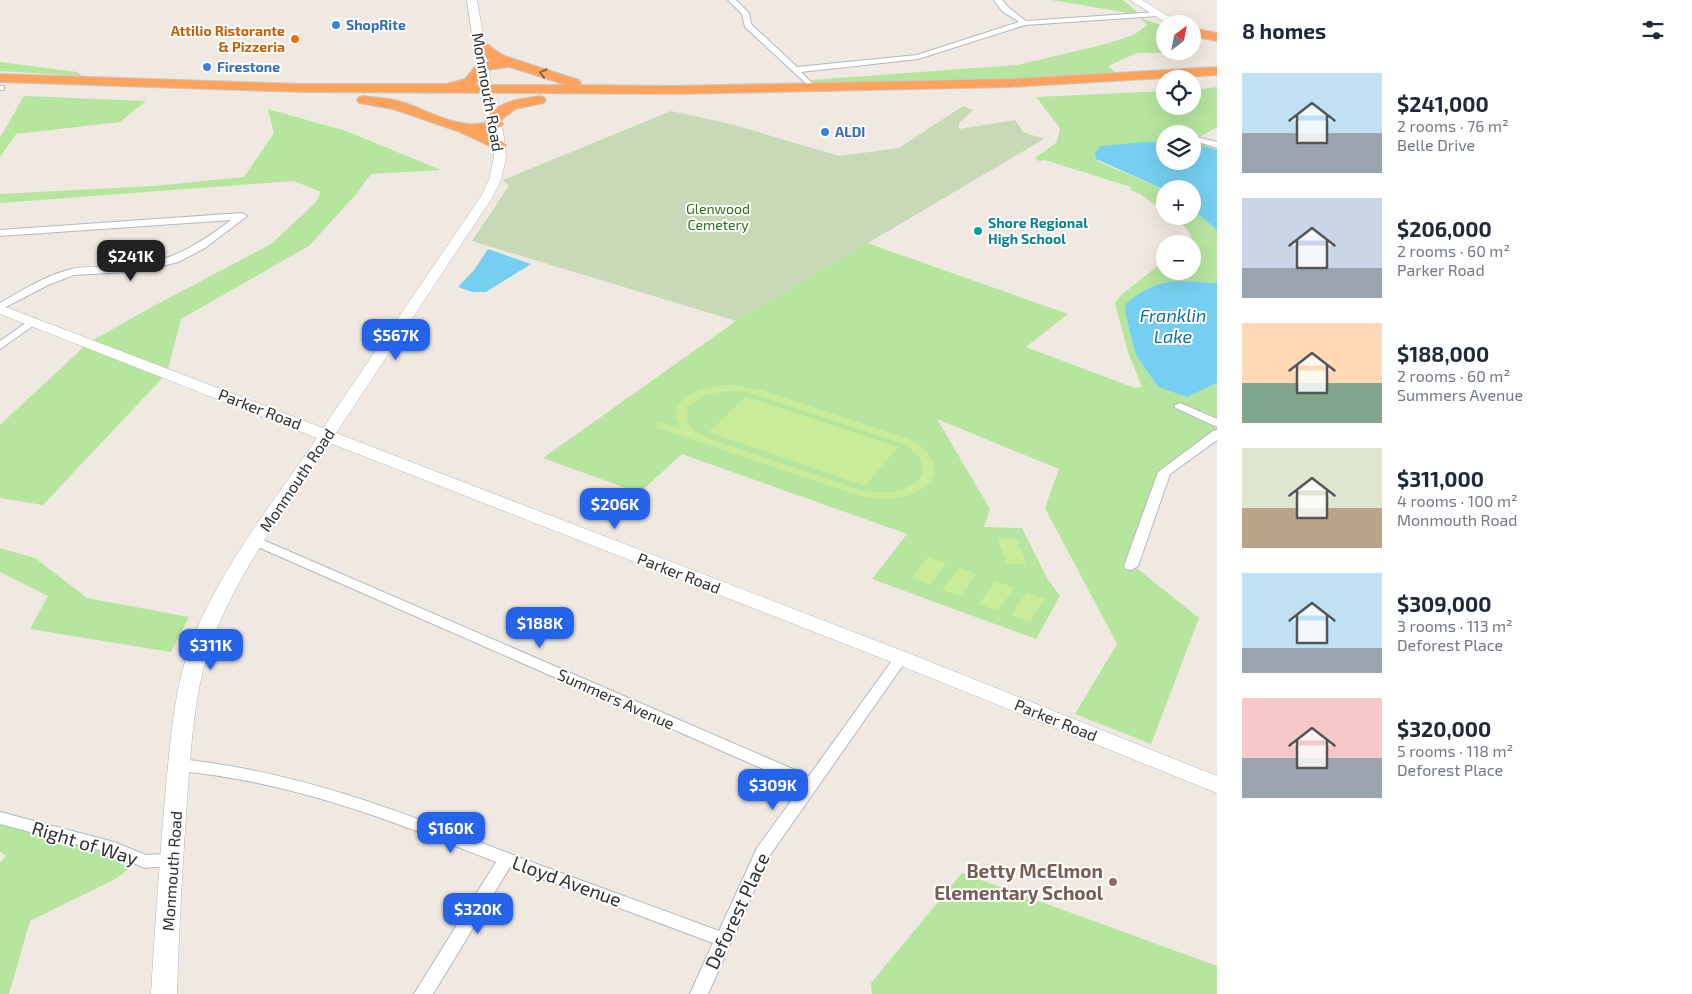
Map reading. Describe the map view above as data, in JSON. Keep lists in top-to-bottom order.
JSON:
{
  "streets": {
    "main road": ["Monmouth Road", "Parker Road"],
    "street": [
      "Summers Avenue",
      "Right of Way",
      "Lloyd Avenue",
      "Deforest Place"
    ]
  },
  "crossings": [
    ["Monmouth Road", "Parker Road"],
    ["Monmouth Road", "Summers Avenue"],
    ["Monmouth Road", "Right of Way"],
    ["Monmouth Road", "Lloyd Avenue"],
    ["Parker Road", "Deforest Place"],
    ["Summers Avenue", "Deforest Place"],
    ["Lloyd Avenue", "Deforest Place"]
  ],
  "water": ["Franklin Lake"],
  "parks": ["Glenwood Cemetery"],
  "places": [
    "ShopRite",
    "Attilio Ristorante & Pizzeria",
    "Firestone",
    "ALDI",
    "Shore Regional High School",
    "Betty McElmon Elementary School"
  ],
  "north": "top right",
  "page": {
    "heading": "8 homes",
    "map_buttons": ["+", "−"],
    "list": [
      {
        "name": "$241,000",
        "note": "2 rooms · 76 m² · Belle Drive"
      },
      {
        "name": "$206,000",
        "note": "2 rooms · 60 m² · Parker Road"
      },
      {
        "name": "$188,000",
        "note": "2 rooms · 60 m² · Summers Avenue"
      },
      {
        "name": "$311,000",
        "note": "4 rooms · 100 m² · Monmouth Road"
      },
      {
        "name": "$309,000",
        "note": "3 rooms · 113 m² · Deforest Place"
      },
      {
        "name": "$320,000",
        "note": "5 rooms · 118 m² · Deforest Place"
      }
    ],
    "price": [
      "$241K",
      "$567K",
      "$206K",
      "$188K",
      "$311K",
      "$309K",
      "$160K",
      "$320K"
    ]
  }
}
